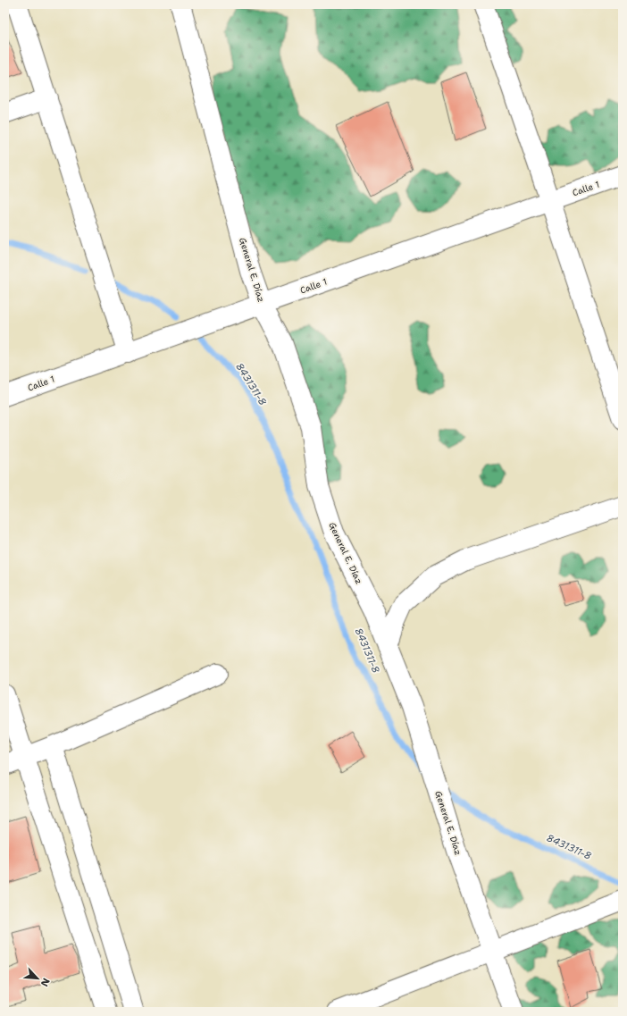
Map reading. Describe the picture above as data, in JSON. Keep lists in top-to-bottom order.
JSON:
{
  "streets": {
    "street": ["Calle 1", "General E. Díaz"]
  },
  "crossings": [
    ["Calle 1", "General E. Díaz"]
  ],
  "water": ["8431311-8"],
  "north": "bottom right"
}
